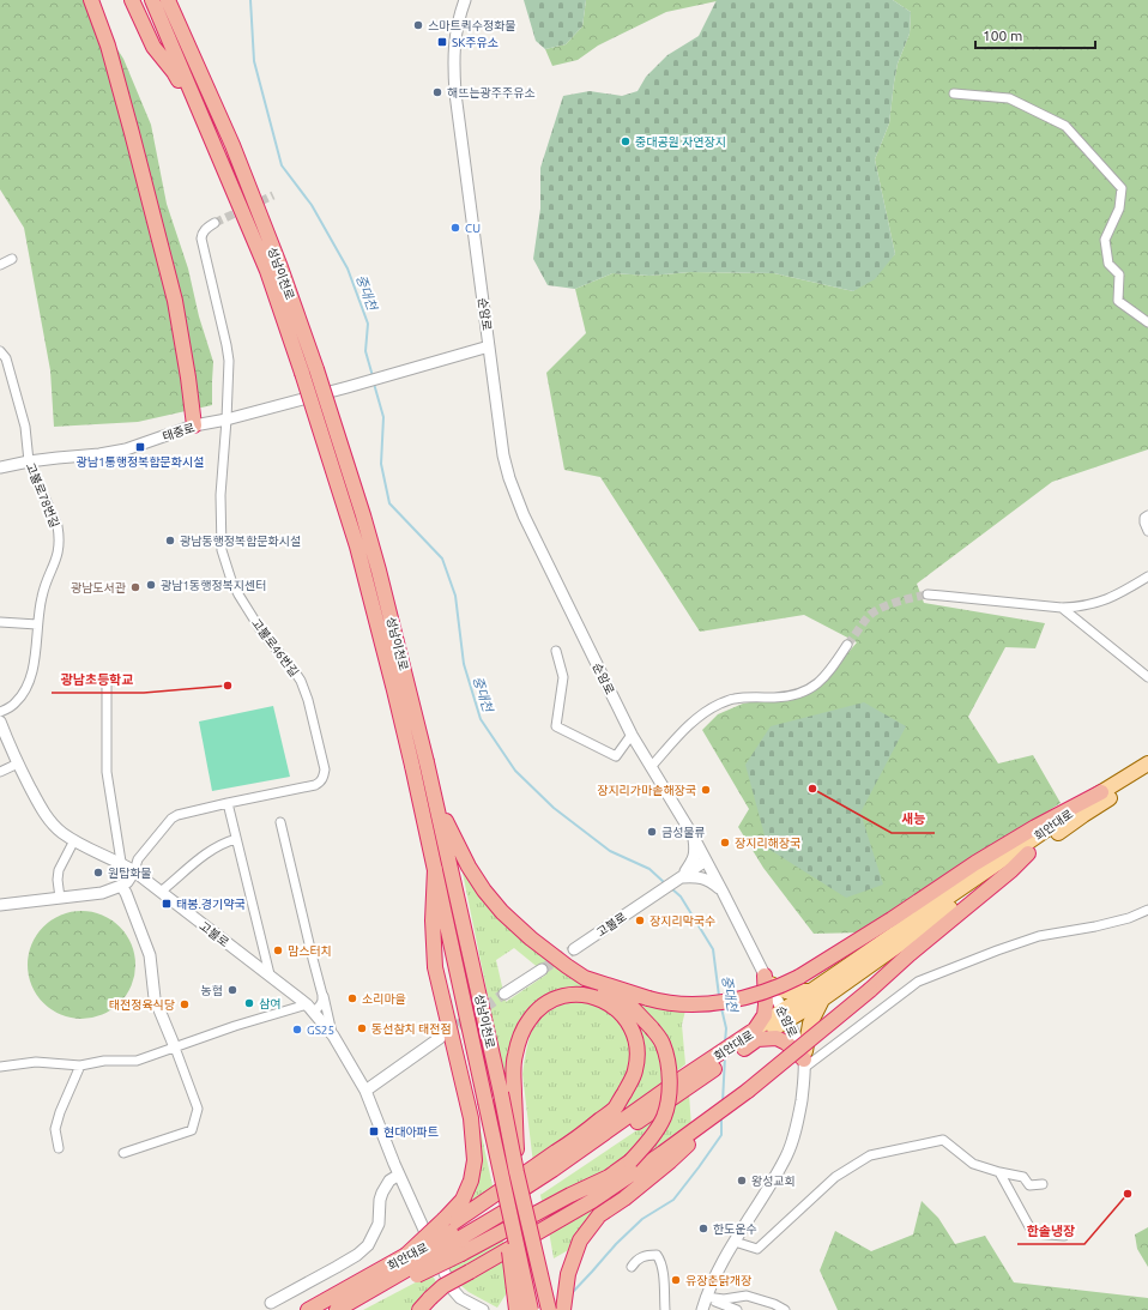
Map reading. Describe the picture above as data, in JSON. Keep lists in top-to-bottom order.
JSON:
{
  "streets": {
    "highway": ["성남이천로", "회안대로"],
    "street": [
      "순암로",
      "태중로",
      "고불로78번길",
      "고불로46번길",
      "고불로"
    ]
  },
  "crossings": [
    ["순암로", "태중로"],
    ["순암로", "회안대로"],
    ["태중로", "고불로78번길"],
    ["태중로", "고불로46번길"]
  ],
  "water": ["중대천"],
  "places": {
    "other": [
      "스마트퀵수정화물",
      "해뜨는광주주유소",
      "중대공원 자연장지",
      "CU",
      "광남동행정복합문화시설",
      "광남1동행정복지센터",
      "광남도서관",
      "광남초등학교",
      "새능",
      "장지리가마솥해장국",
      "금성물류",
      "장지리해장국",
      "원탑화물",
      "장지리막국수",
      "맘스터치",
      "농협",
      "소리마을",
      "삼여",
      "태전정육식당",
      "동선참치 태전점",
      "GS25",
      "왕성교회",
      "한솔냉장",
      "한도운수",
      "유장춘닭개장"
    ],
    "transit": [
      "SK주유소",
      "광남1통행정복합문화시설",
      "태봉.경기약국",
      "현대아파트"
    ]
  },
  "scale_bar": "100 m"
}
